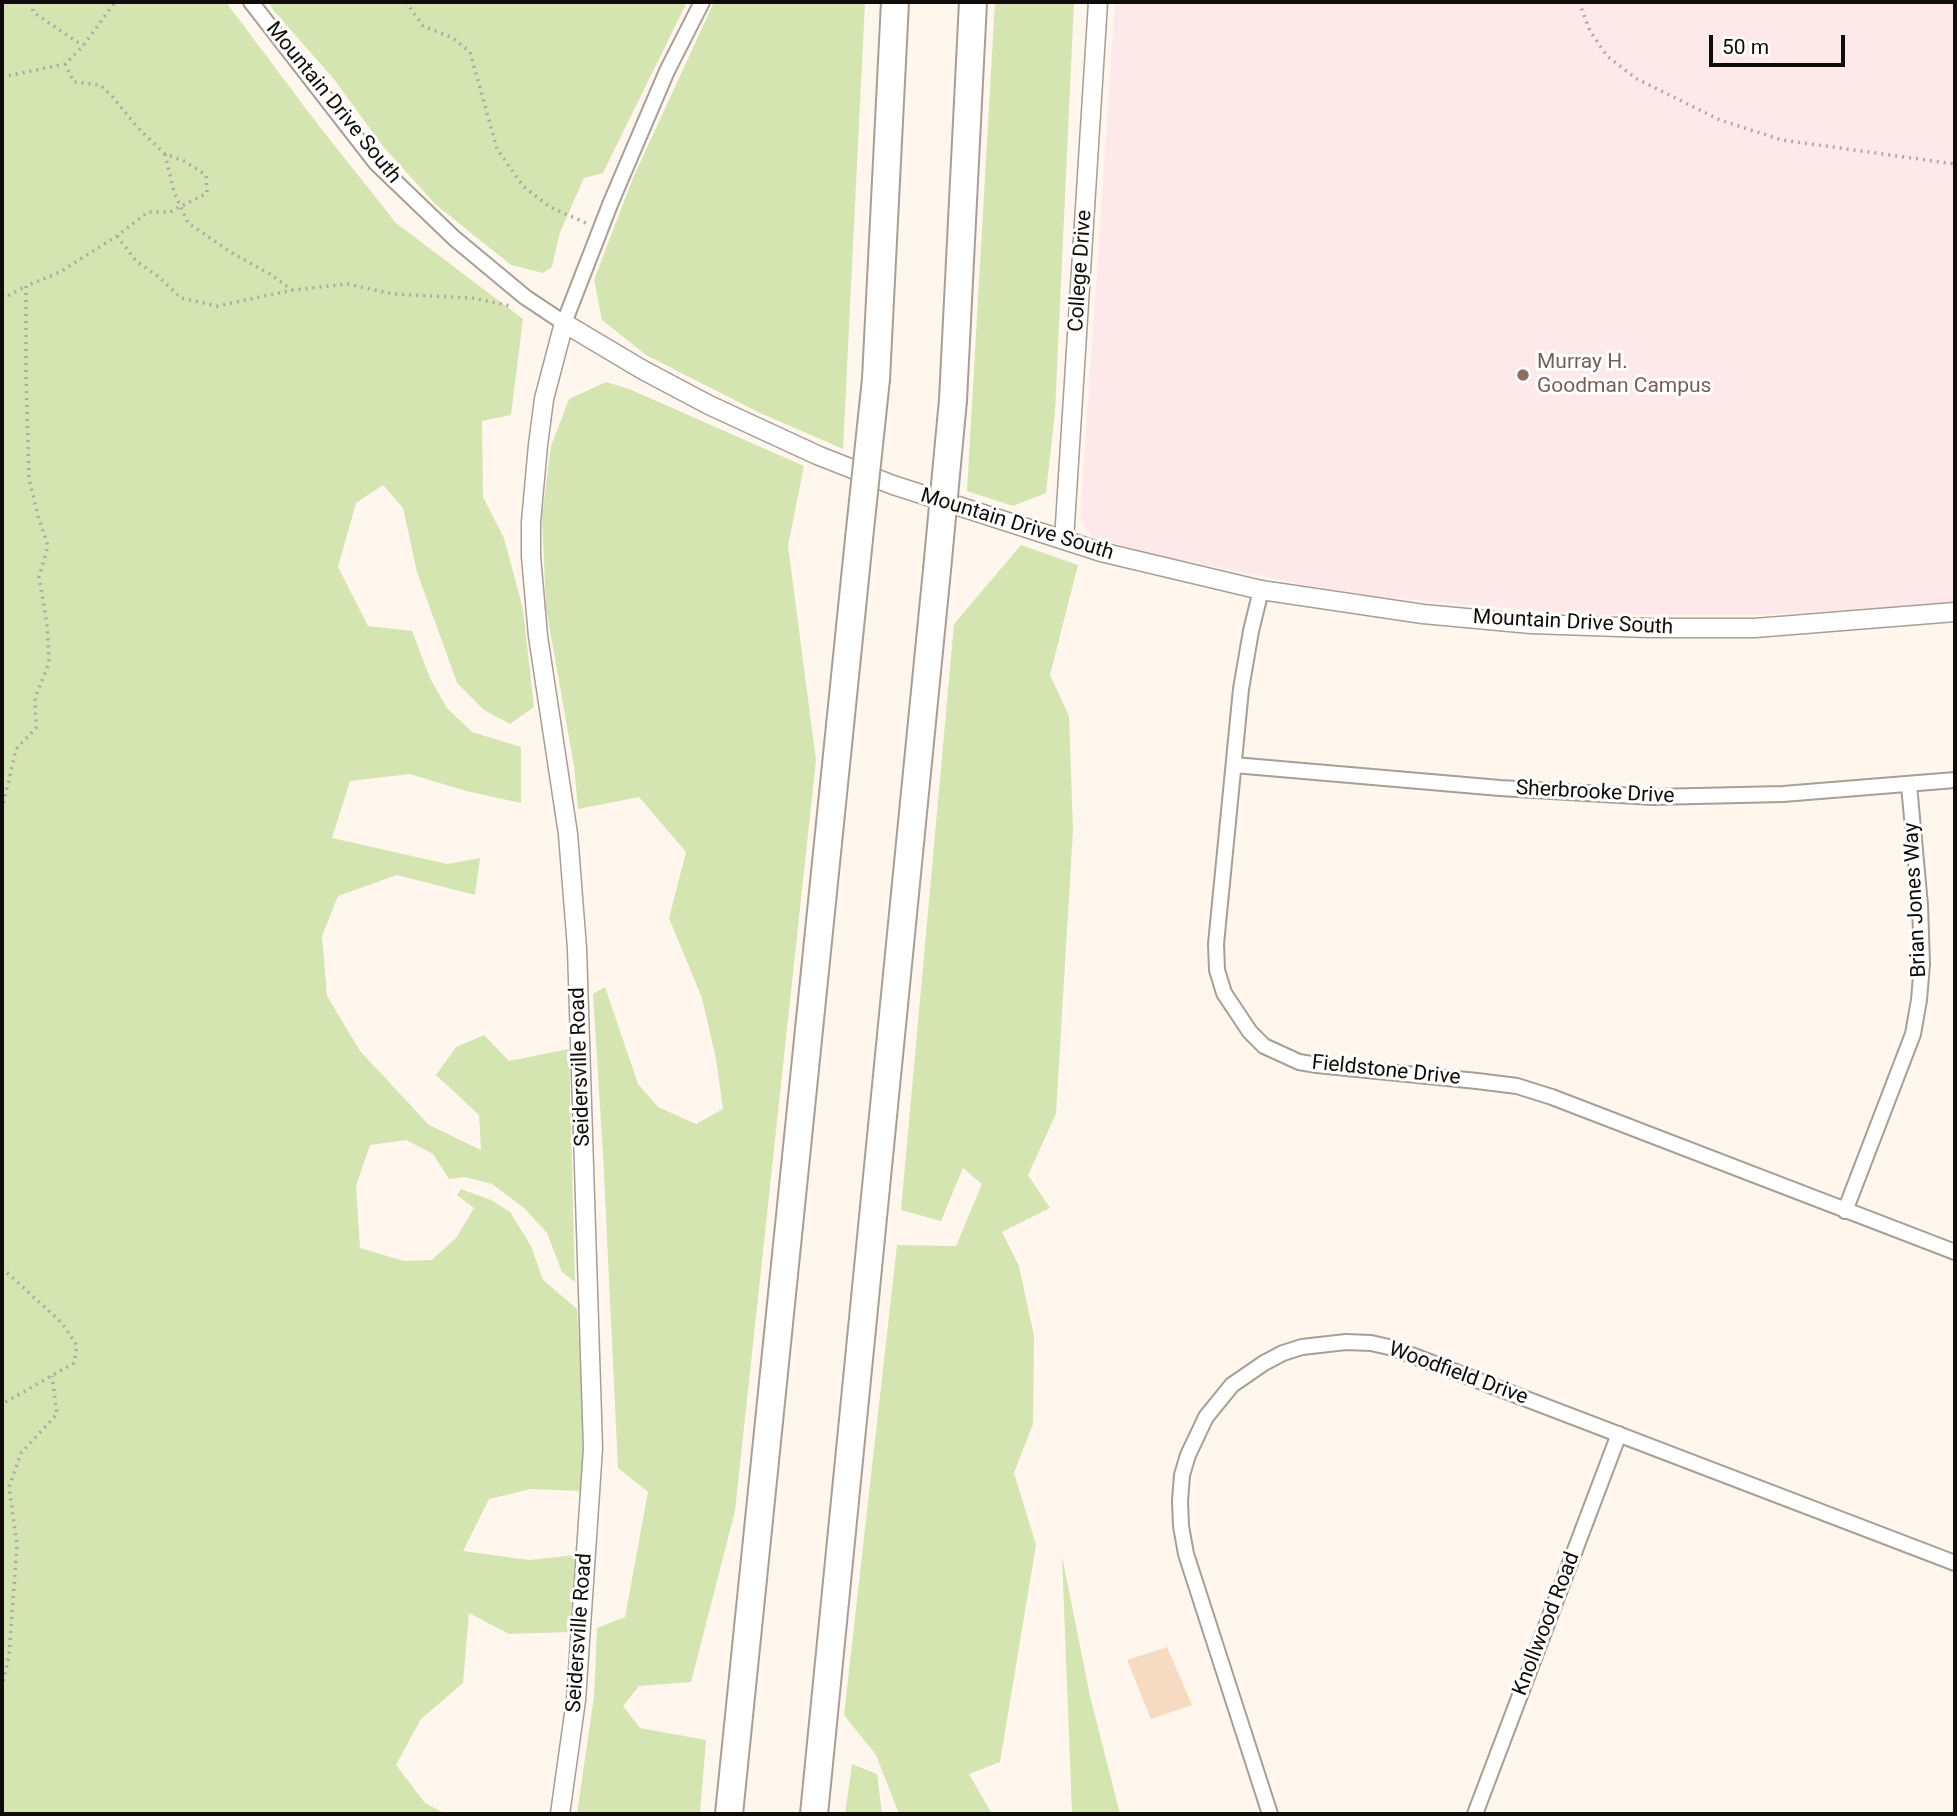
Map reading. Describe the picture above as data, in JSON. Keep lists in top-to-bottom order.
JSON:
{
  "streets": {
    "street": [
      "Mountain Drive South",
      "College Drive",
      "Sherbrooke Drive",
      "Brian Jones Way",
      "Seidersville Road",
      "Fieldstone Drive",
      "Woodfield Drive",
      "Knollwood Road"
    ]
  },
  "crossings": [
    ["Mountain Drive South", "College Drive"],
    ["Mountain Drive South", "Seidersville Road"],
    ["Mountain Drive South", "Fieldstone Drive"],
    ["Sherbrooke Drive", "Brian Jones Way"],
    ["Sherbrooke Drive", "Fieldstone Drive"],
    ["Brian Jones Way", "Fieldstone Drive"],
    ["Woodfield Drive", "Knollwood Road"]
  ],
  "places": ["Murray H. Goodman Campus"],
  "scale_bar": "50 m"
}
